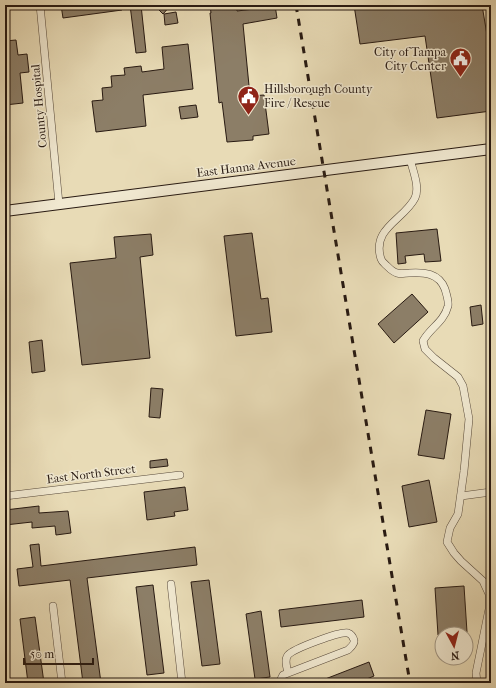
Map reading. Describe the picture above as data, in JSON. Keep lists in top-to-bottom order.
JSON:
{
  "streets": {
    "street": ["County Hospital", "East Hanna Avenue", "East North Street"]
  },
  "crossings": [
    ["County Hospital", "East Hanna Avenue"]
  ],
  "places": {
    "public building": ["City of Tampa City Center", "Hillsborough County Fire / Rescue"]
  },
  "scale_bar": "50 m",
  "north": "bottom"
}
